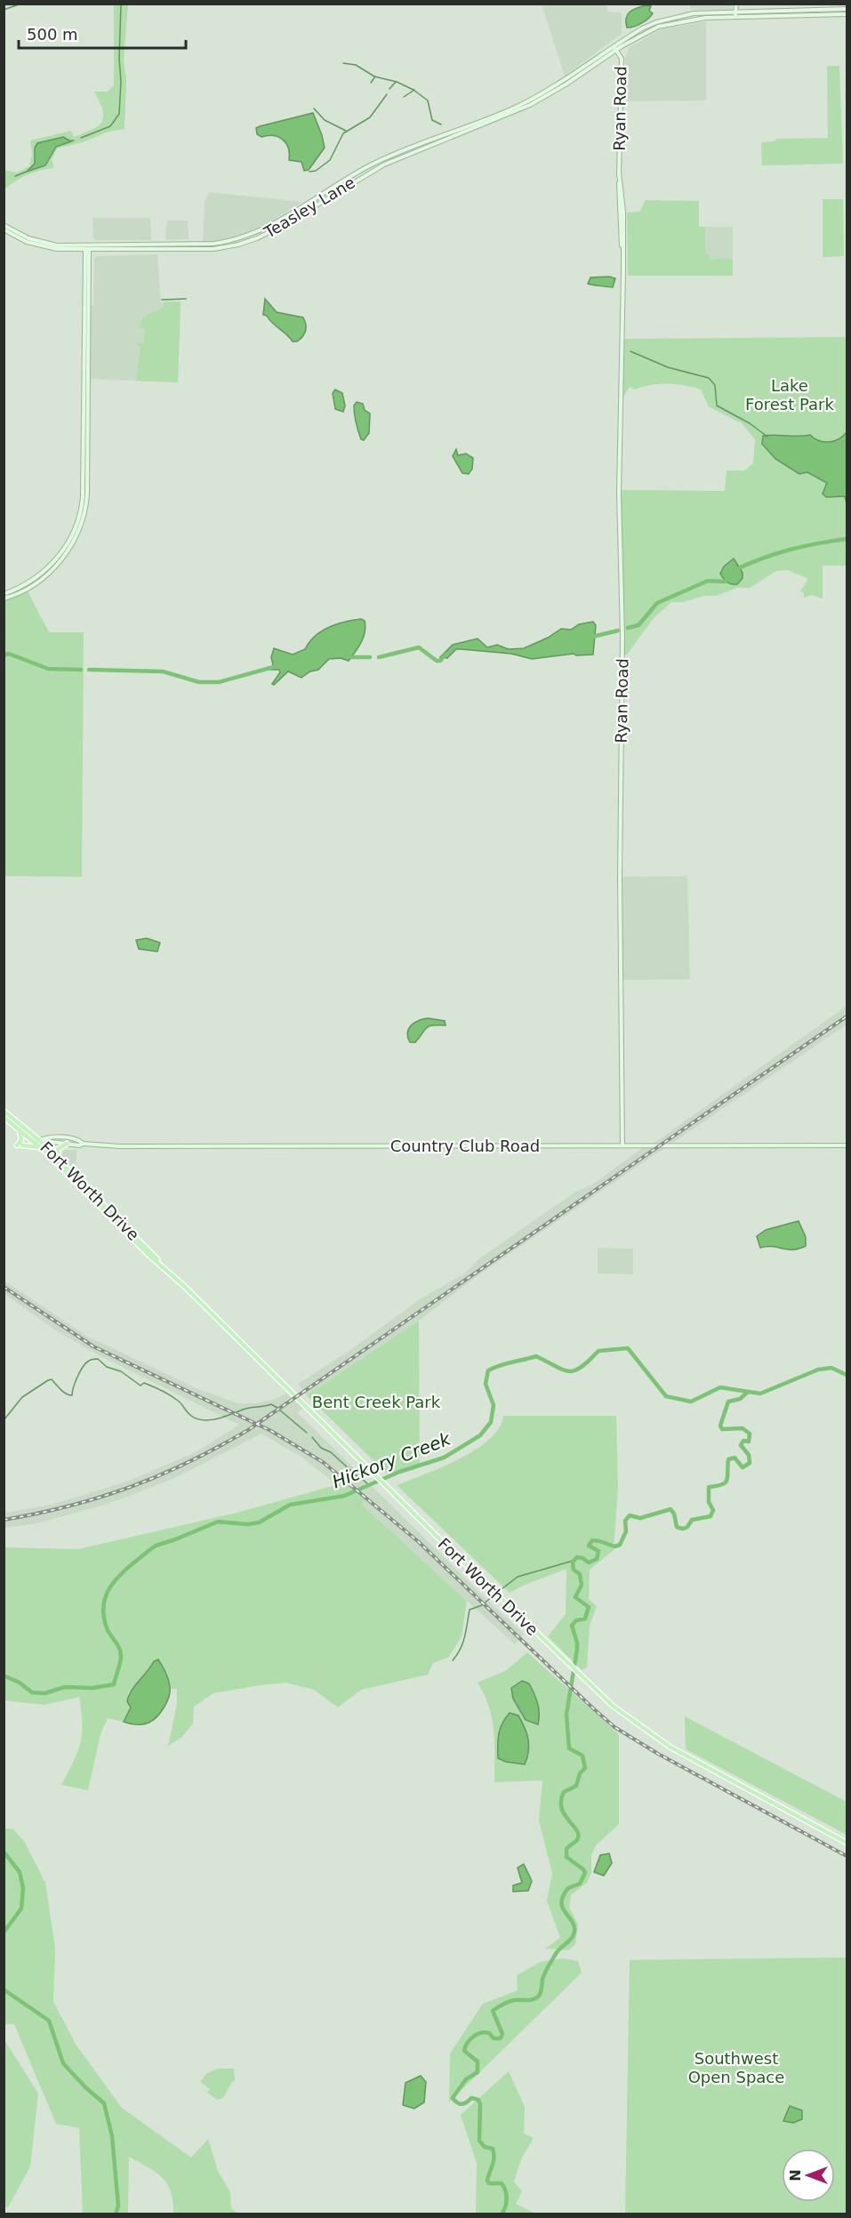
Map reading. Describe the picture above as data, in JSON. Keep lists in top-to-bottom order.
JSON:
{
  "streets": {
    "main road": [
      "Ryan Road",
      "Teasley Lane",
      "Country Club Road",
      "Fort Worth Drive"
    ]
  },
  "crossings": [
    ["Ryan Road", "Teasley Lane"],
    ["Ryan Road", "Country Club Road"],
    ["Country Club Road", "Fort Worth Drive"]
  ],
  "water": ["Hickory Creek"],
  "parks": ["Lake Forest Park", "Bent Creek Park", "Southwest Open Space"],
  "scale_bar": "500 m",
  "north": "left"
}
